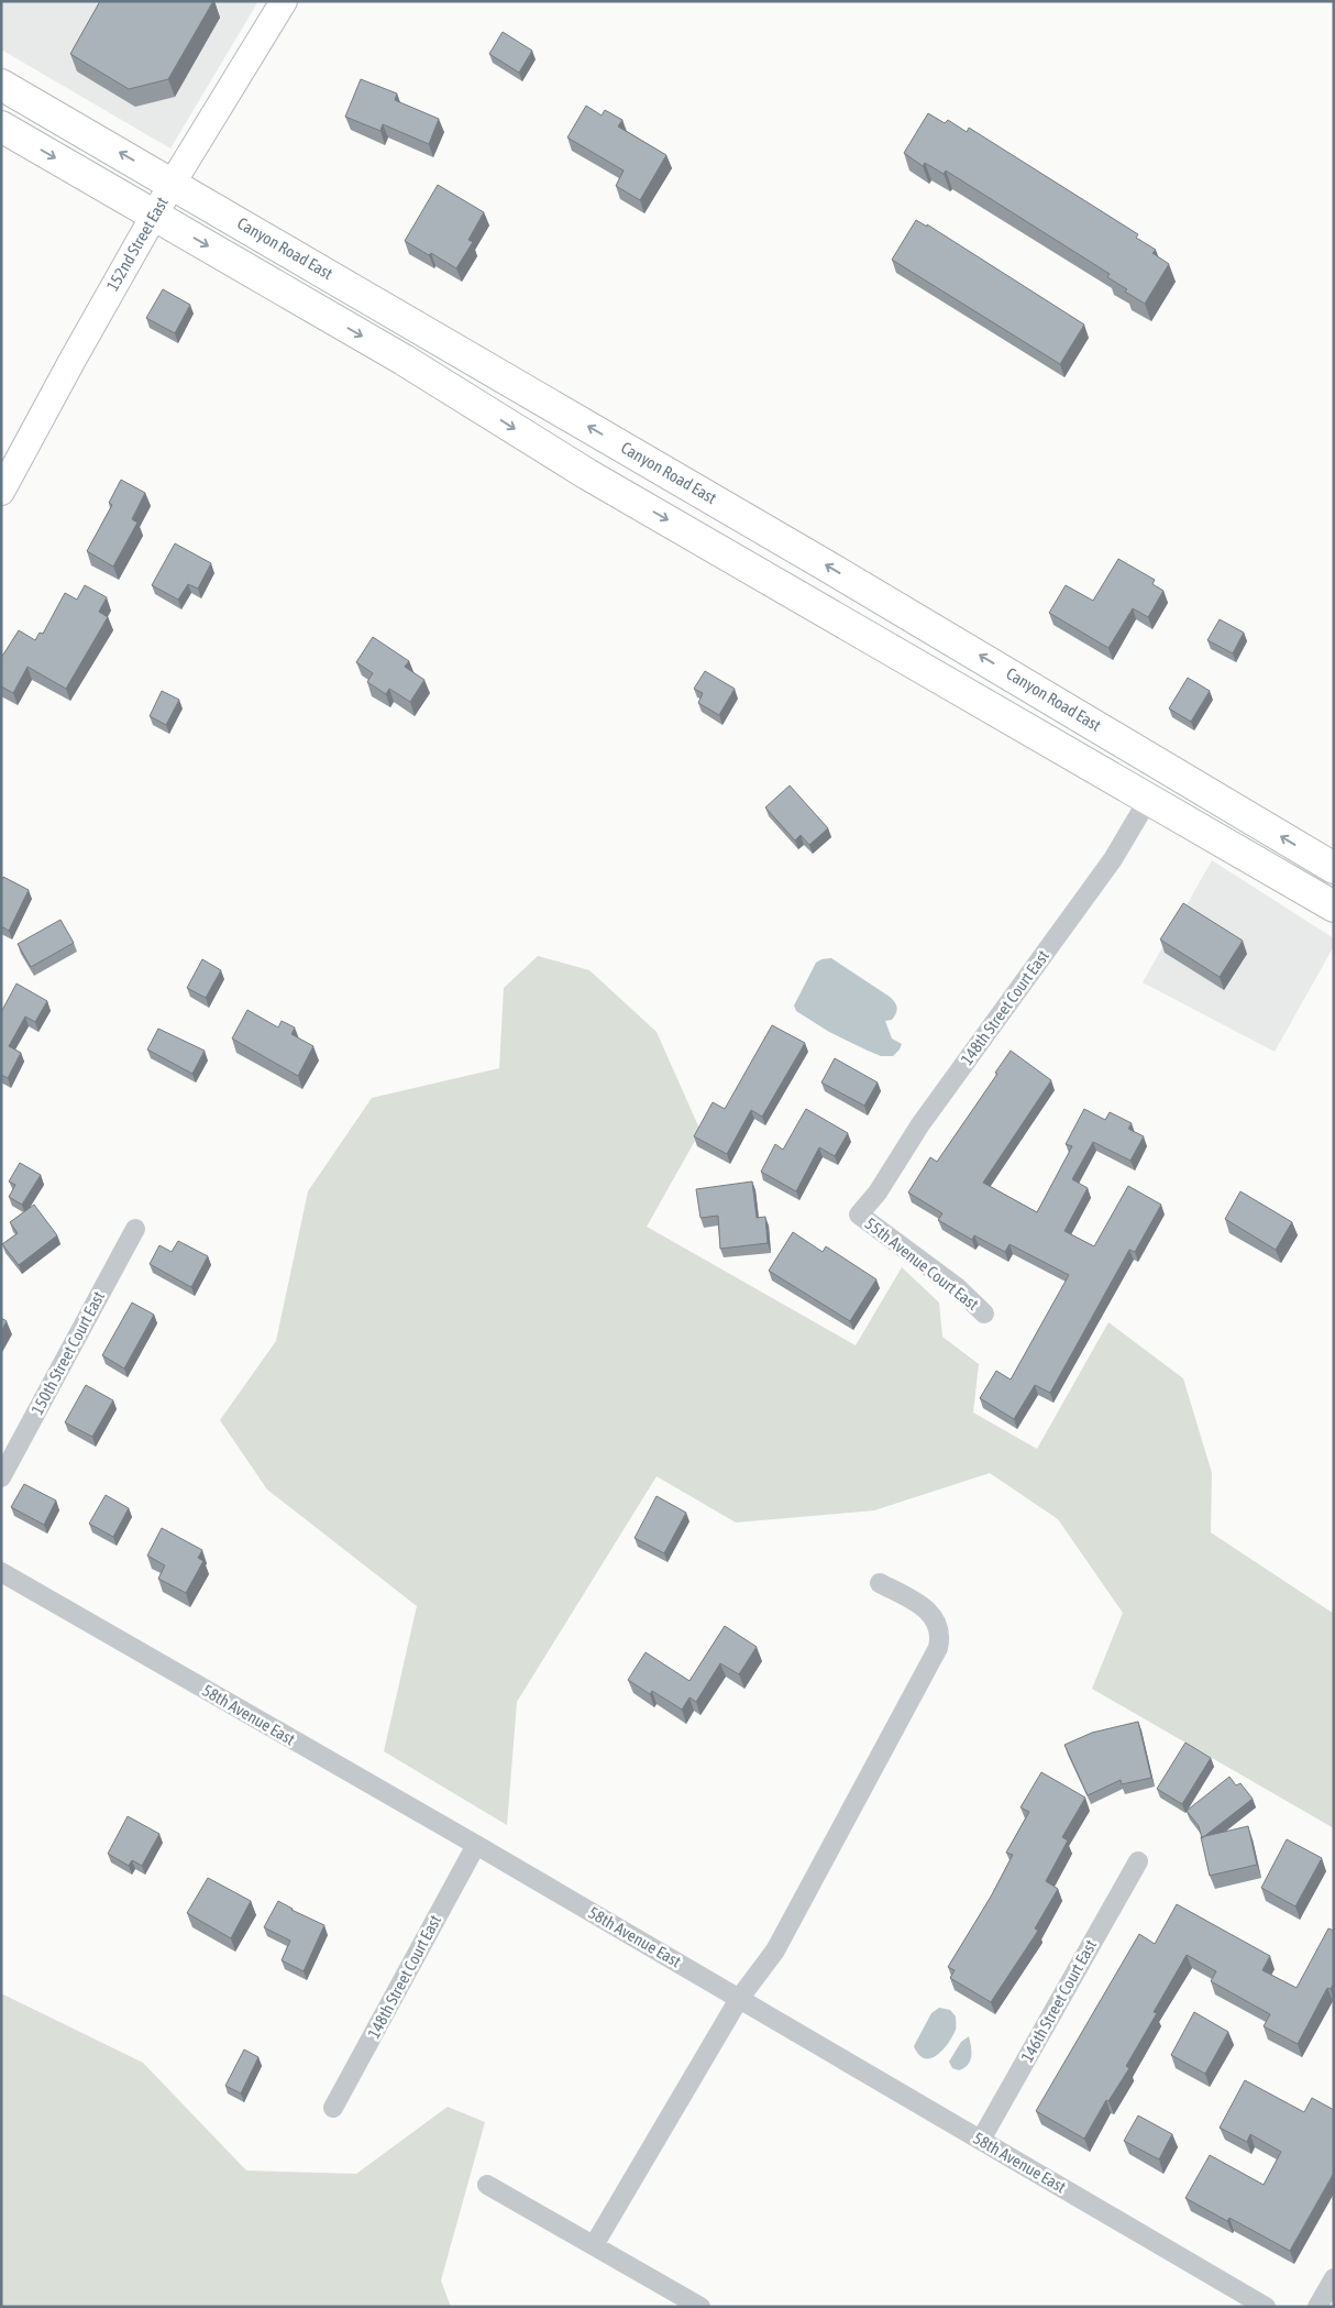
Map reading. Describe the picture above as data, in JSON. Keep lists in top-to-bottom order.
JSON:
{
  "streets": {
    "main road": ["Canyon Road East"],
    "street": [
      "152nd Street East",
      "148th Street Court East",
      "55th Avenue Court East",
      "150th Street Court East",
      "58th Avenue East",
      "146th Street Court East"
    ]
  },
  "crossings": [
    ["152nd Street East", "Canyon Road East"],
    ["148th Street Court East", "55th Avenue Court East"],
    ["148th Street Court East", "58th Avenue East"],
    ["58th Avenue East", "146th Street Court East"]
  ]
}
